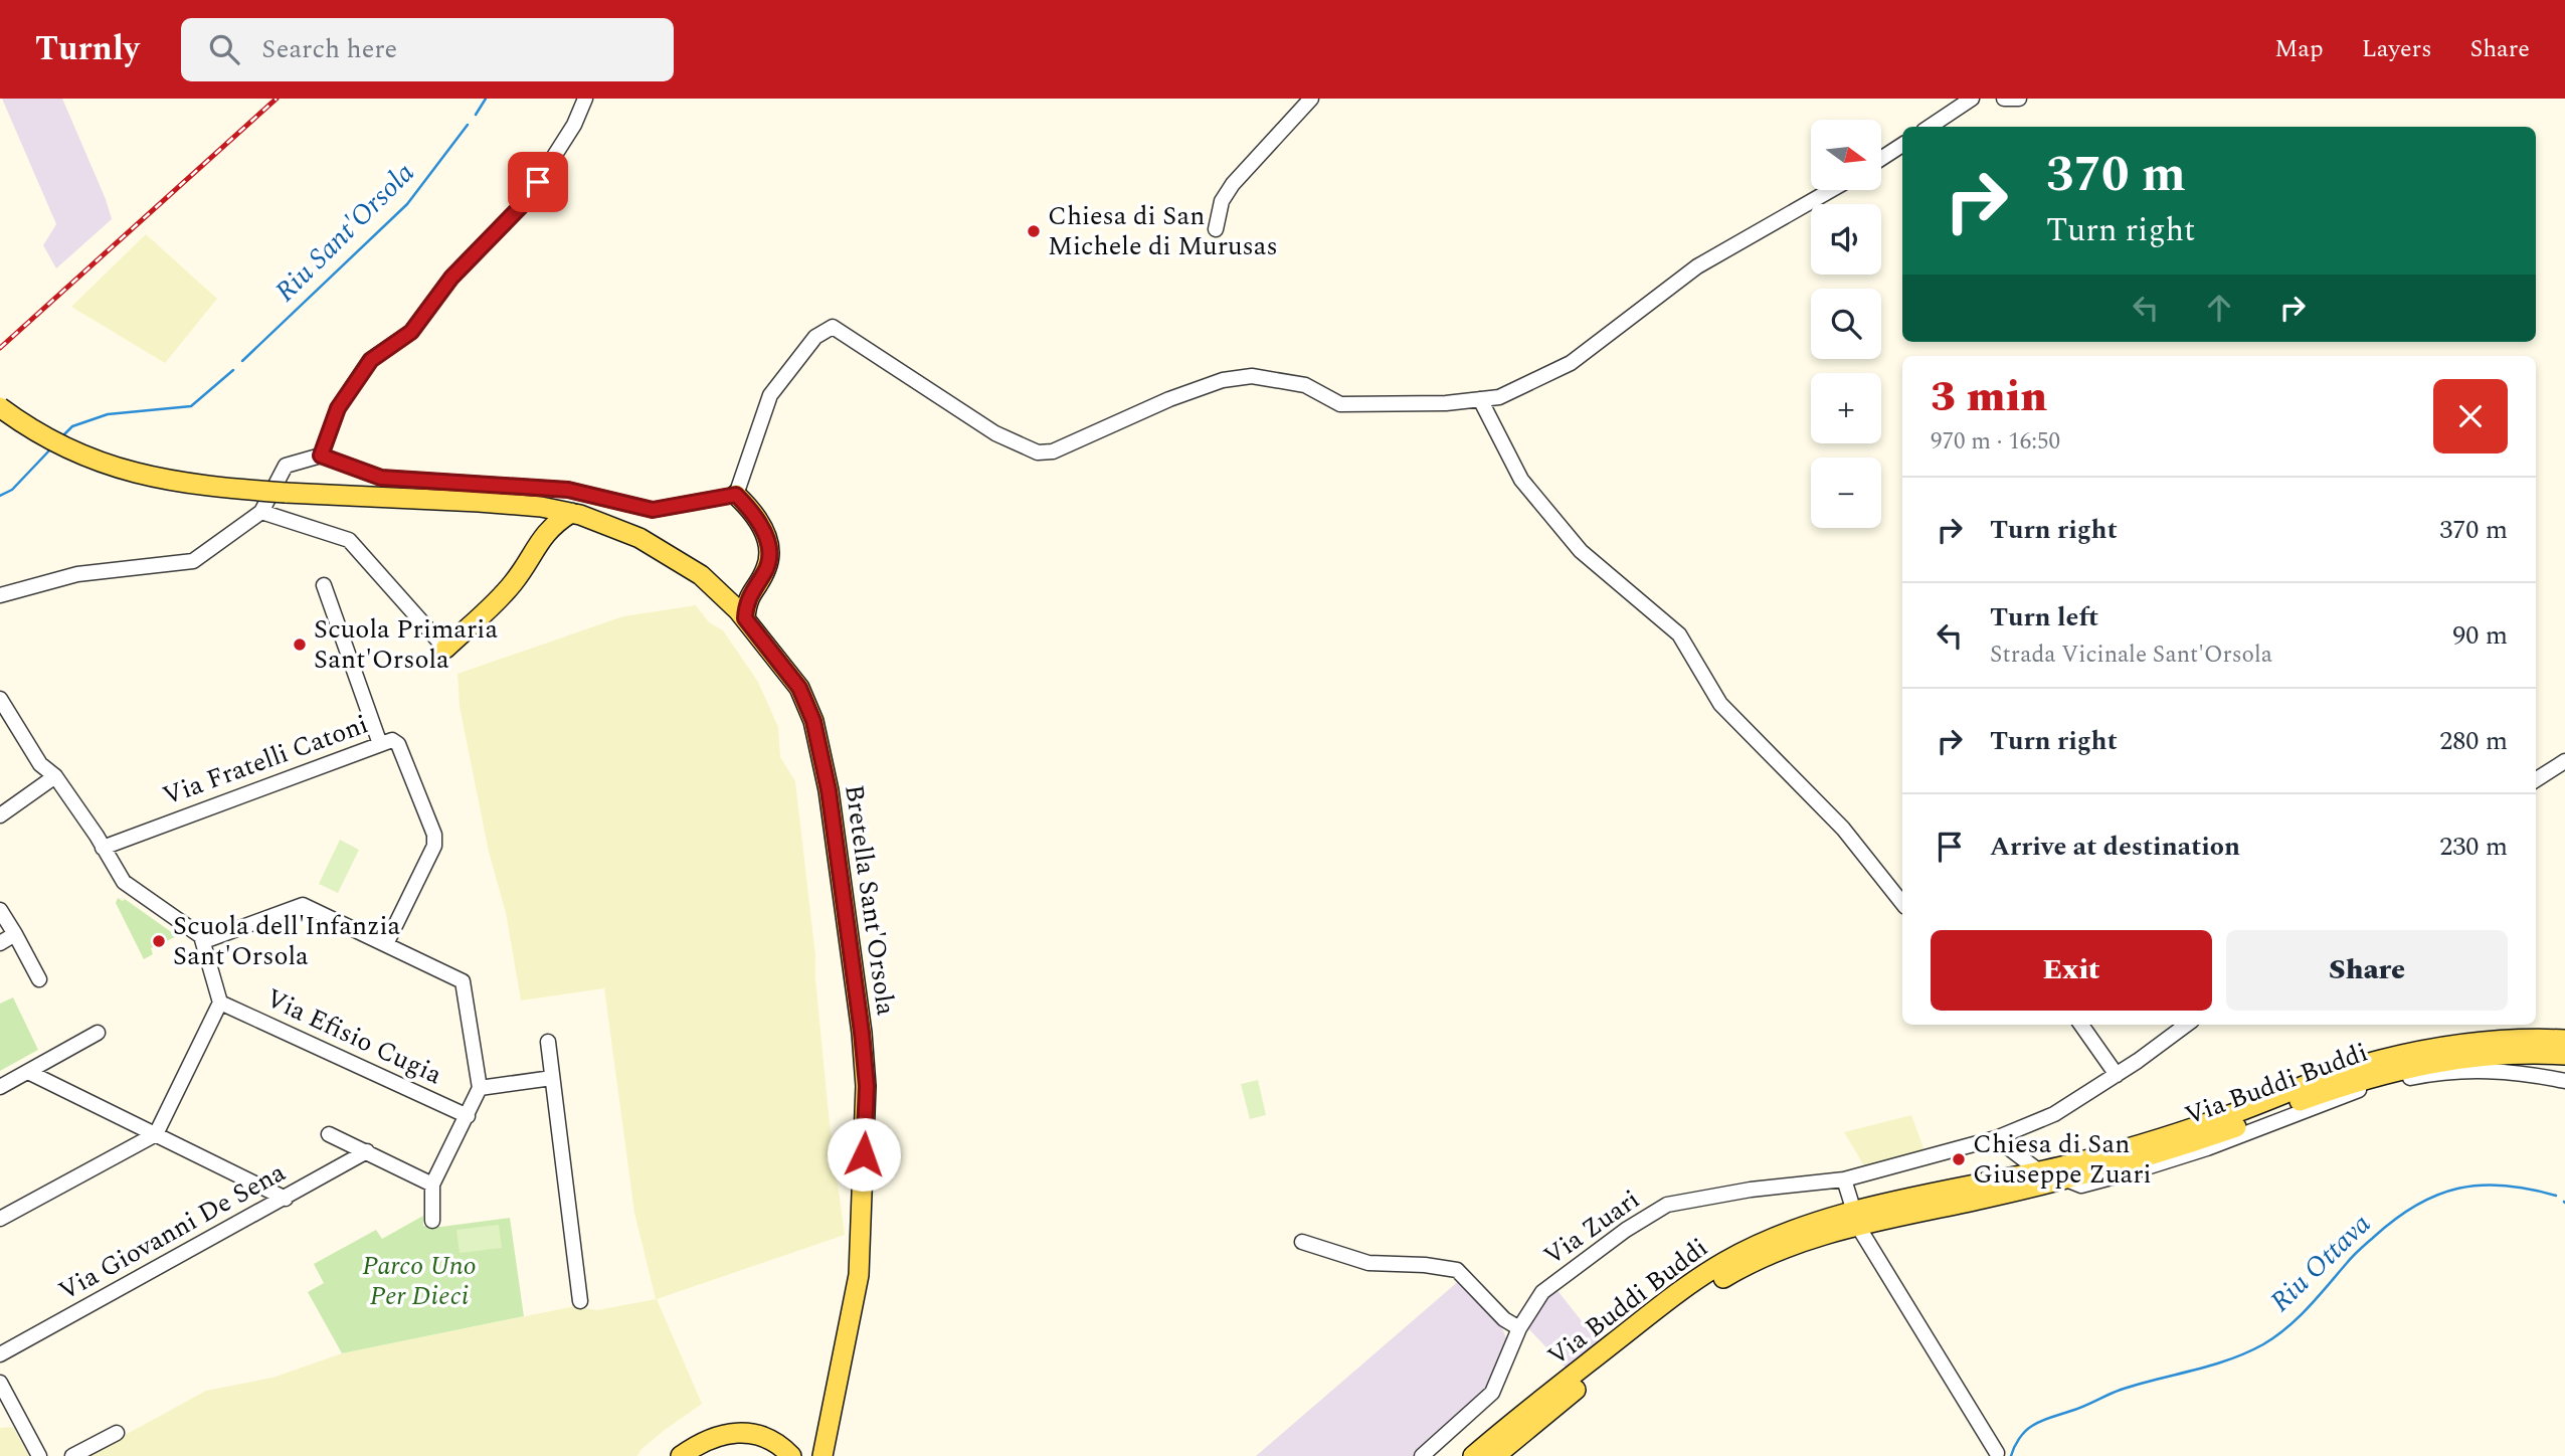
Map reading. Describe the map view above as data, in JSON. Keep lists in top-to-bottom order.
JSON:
{
  "streets": {
    "main road": ["Bretella Sant'Orsola", "Via Buddi Buddi"],
    "street": [
      "Via Fratelli Catoni",
      "Via Efisio Cugia",
      "Via Zuari",
      "Via Giovanni De Sena"
    ]
  },
  "crossings": [
    ["Via Fratelli Catoni", "Via Efisio Cugia"]
  ],
  "water": ["Riu Sant'Orsola", "Riu Ottava"],
  "parks": ["Parco Uno Per Dieci"],
  "places": [
    "Chiesa di San Michele di Murusas",
    "Scuola Primaria Sant'Orsola",
    "Scuola dell'Infanzia Sant'Orsola",
    "Chiesa di San Giuseppe Zuari"
  ],
  "north": "right",
  "page": {
    "header": "Turnly",
    "search": "Search here",
    "nav": ["Map", "Layers", "Share"],
    "map_buttons": ["+", "−"],
    "turn": ["370 m", "Turn right"],
    "heading": ["3 min", "970 m · 16:50"],
    "list": [
      {
        "name": "Turn right",
        "value": "370 m"
      },
      {
        "name": "Turn left",
        "note": "Strada Vicinale Sant'Orsola",
        "value": "90 m"
      },
      {
        "name": "Turn right",
        "value": "280 m"
      },
      {
        "name": "Arrive at destination",
        "value": "230 m"
      }
    ],
    "buttons": ["Exit", "Share"]
  }
}
